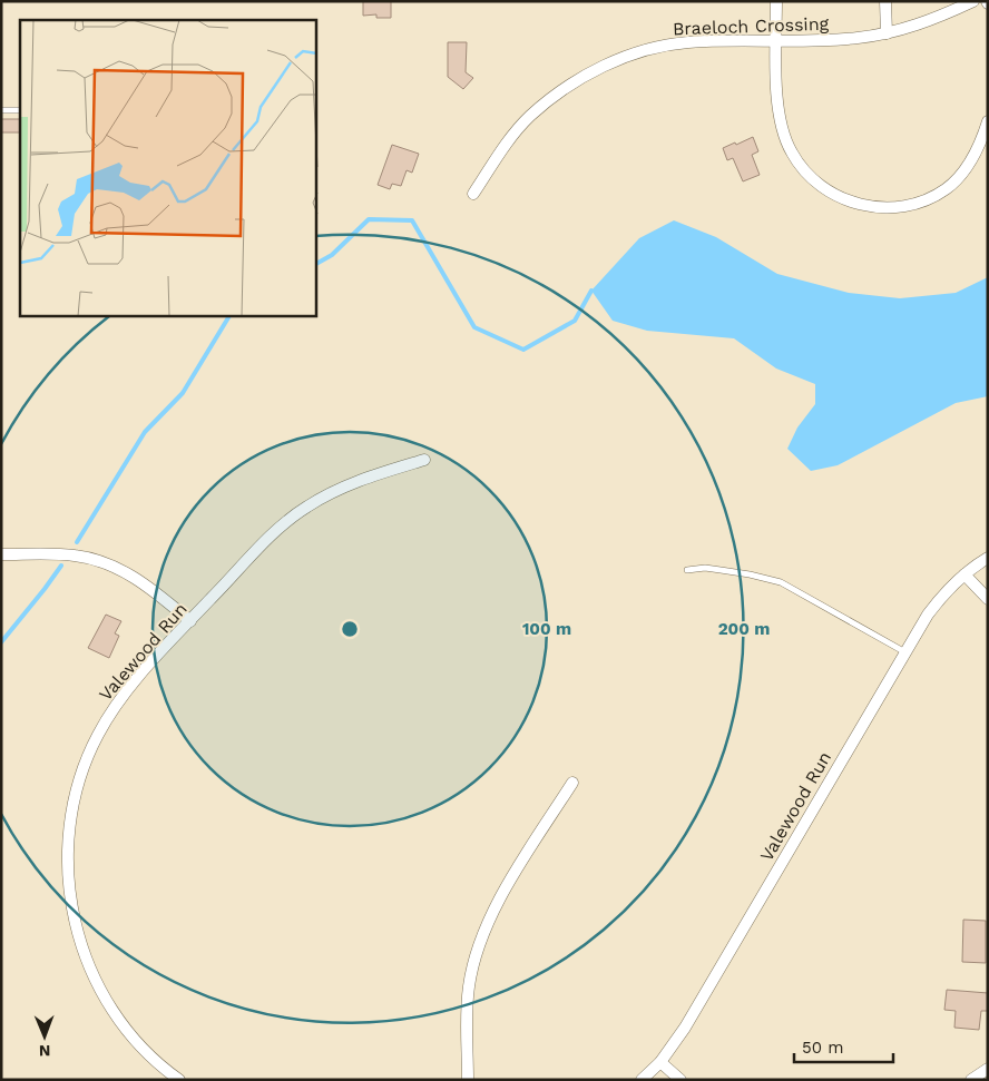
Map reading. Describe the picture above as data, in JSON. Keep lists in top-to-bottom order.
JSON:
{
  "streets": {
    "street": ["Braeloch Crossing", "Valewood Run"]
  },
  "scale_bar": "50 m",
  "north": "bottom",
  "rings": ["100 m", "200 m"]
}
